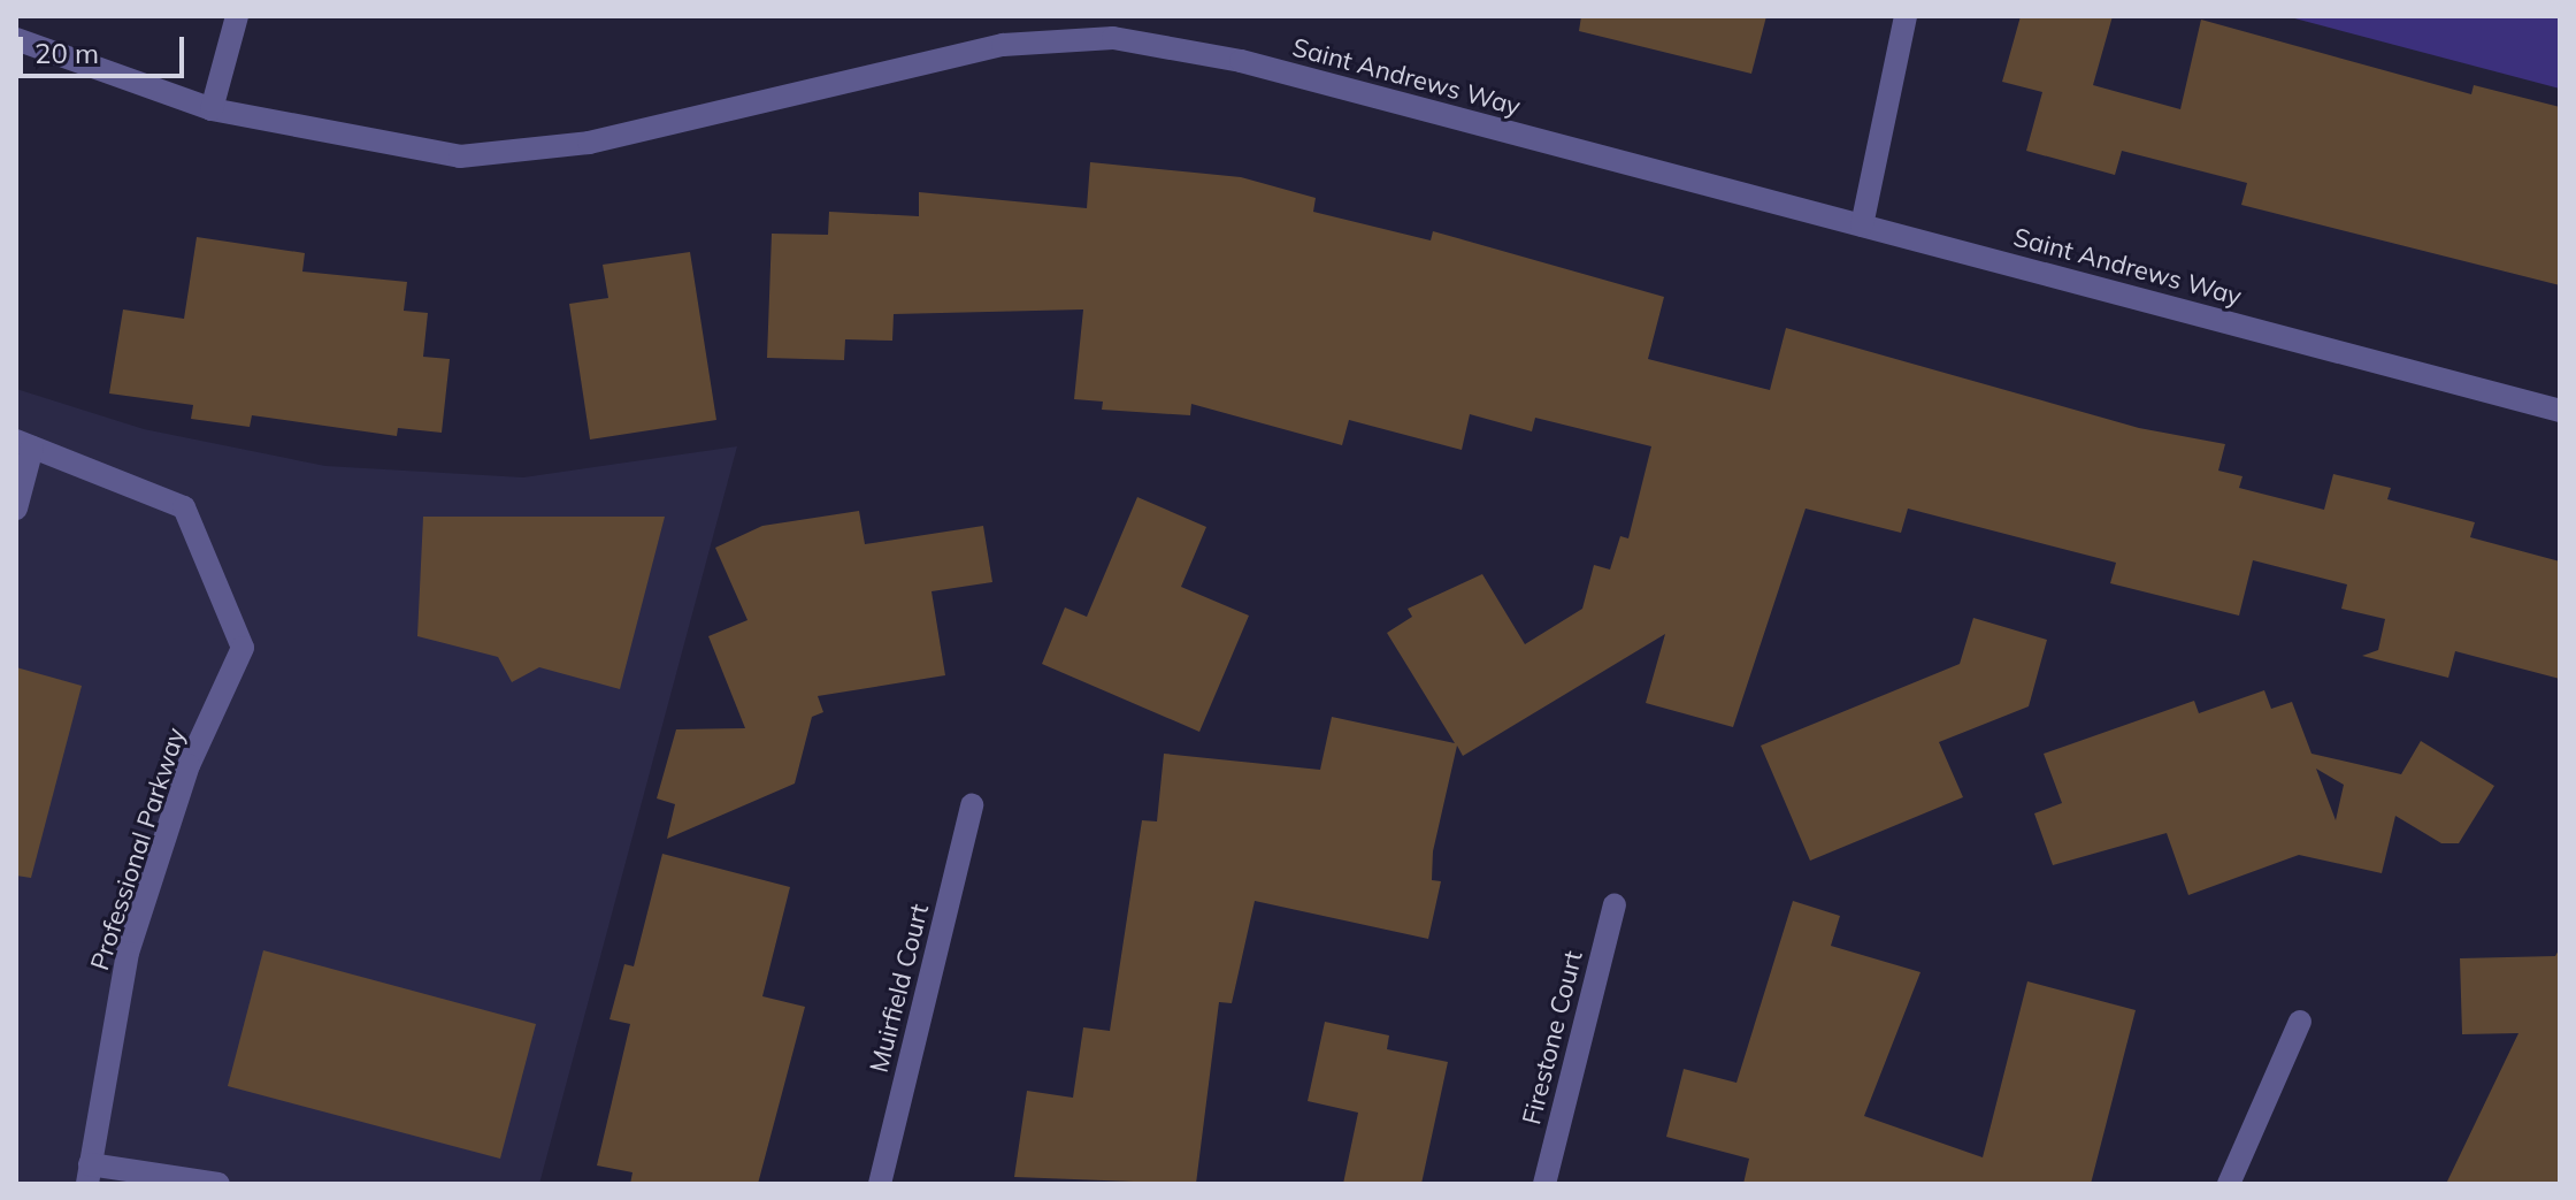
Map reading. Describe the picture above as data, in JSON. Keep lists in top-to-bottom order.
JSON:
{
  "streets": {
    "street": [
      "Saint Andrews Way",
      "Professional Parkway",
      "Muirfield Court",
      "Firestone Court"
    ]
  },
  "scale_bar": "20 m"
}
